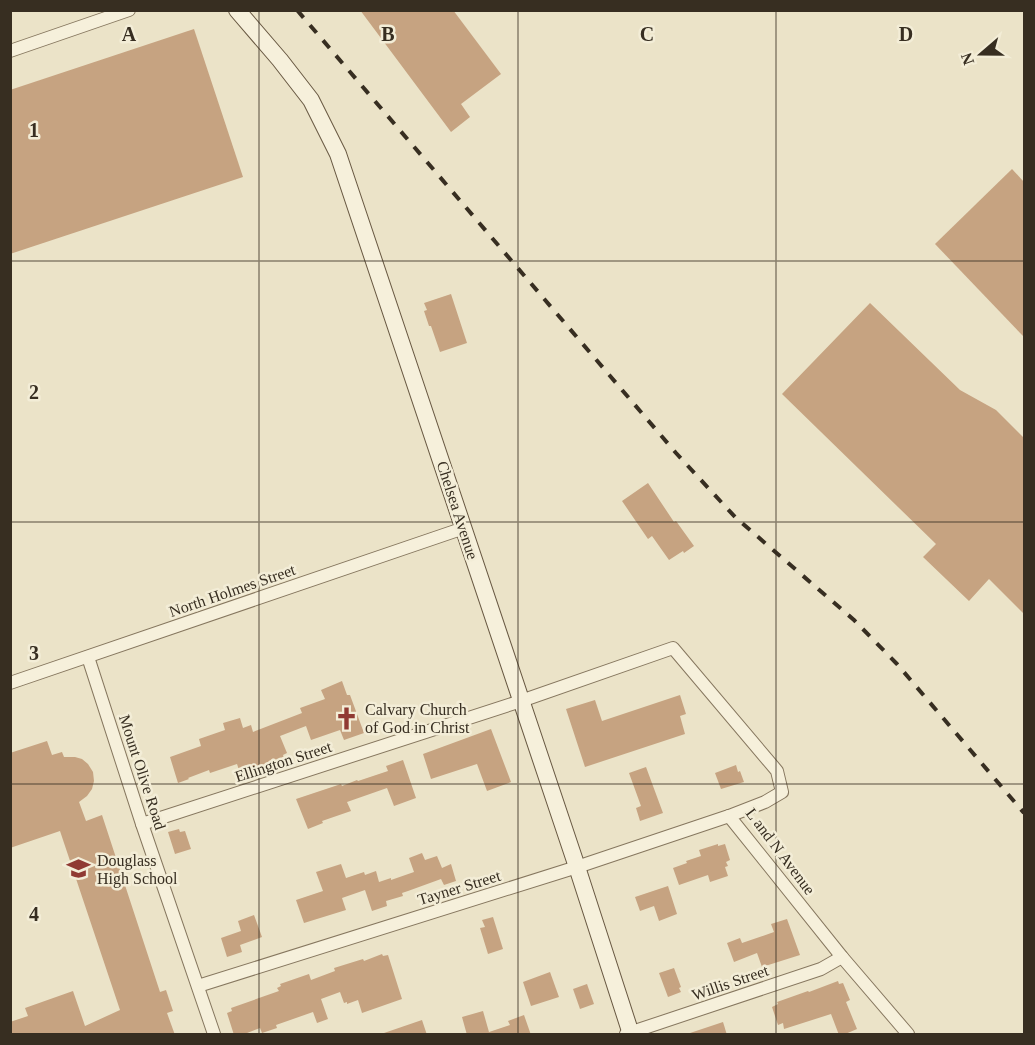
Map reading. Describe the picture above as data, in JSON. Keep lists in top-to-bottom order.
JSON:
{
  "streets": {
    "main road": ["Chelsea Avenue"],
    "street": [
      "North Holmes Street",
      "Ellington Street",
      "Mount Olive Road",
      "L and N Avenue",
      "Tayner Street",
      "Willis Street"
    ]
  },
  "crossings": [
    ["Chelsea Avenue", "North Holmes Street"],
    ["Chelsea Avenue", "Ellington Street"],
    ["Chelsea Avenue", "Tayner Street"],
    ["Chelsea Avenue", "Willis Street"],
    ["North Holmes Street", "Mount Olive Road"],
    ["Ellington Street", "Mount Olive Road"],
    ["Ellington Street", "L and N Avenue"],
    ["Mount Olive Road", "Tayner Street"],
    ["L and N Avenue", "Tayner Street"],
    ["L and N Avenue", "Willis Street"]
  ],
  "places": {
    "church": ["Calvary Church of God in Christ"],
    "school or university": ["Douglass High School"]
  },
  "north": "left",
  "grid": {
    "columns": [
      "A",
      "B",
      "C",
      "D"
    ],
    "rows": [
      "1",
      "2",
      "3",
      "4"
    ]
  }
}
